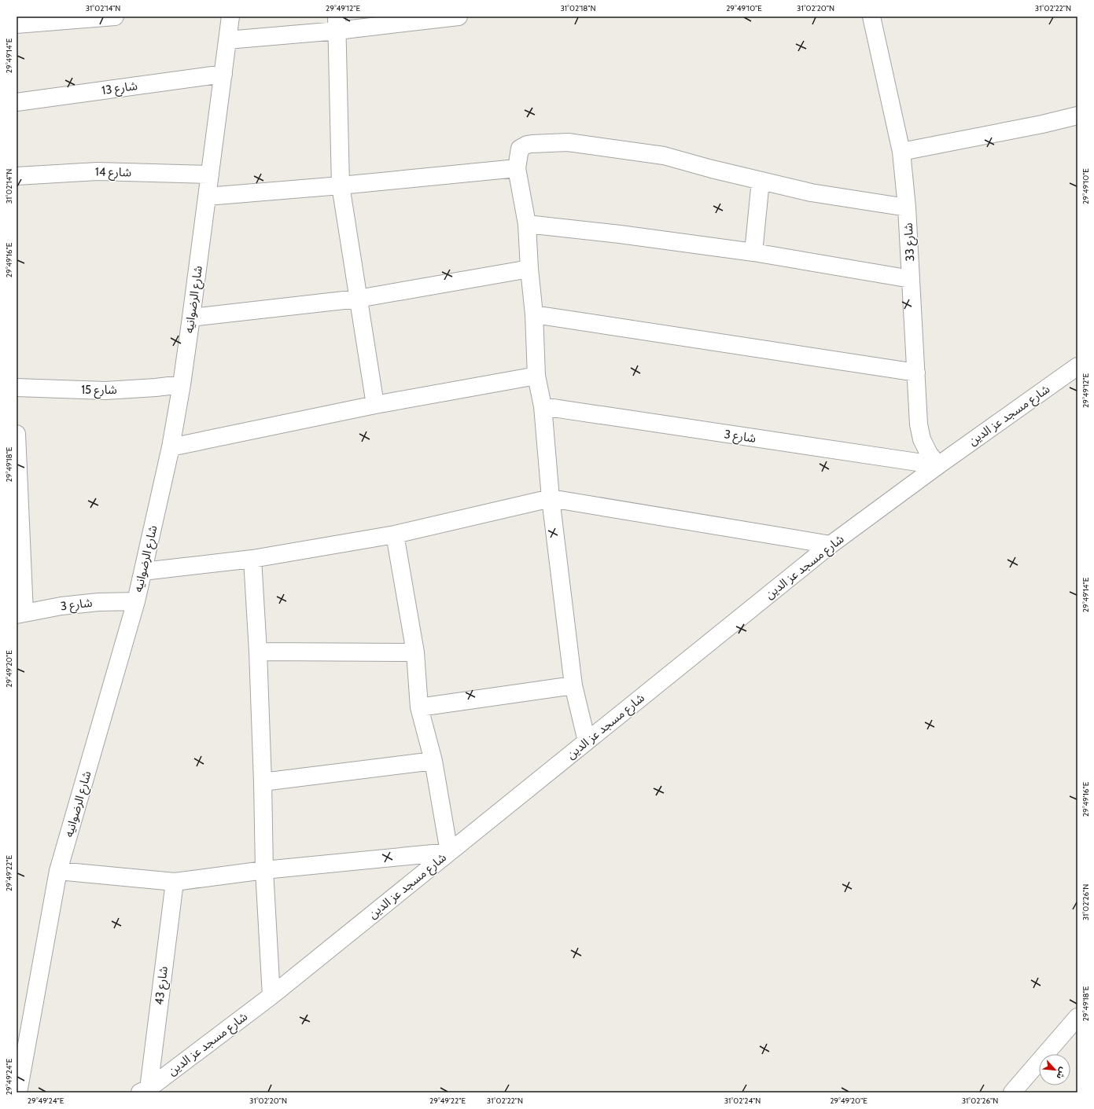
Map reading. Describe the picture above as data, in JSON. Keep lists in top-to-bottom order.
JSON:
{
  "streets": {
    "street": [
      "شارع 13",
      "شارع 14",
      "شارع 33",
      "شارع الرضوانيه",
      "شارع 15",
      "شارع مسجد عز الدين",
      "شارع 3",
      "شارع 43"
    ]
  },
  "crossings": [
    ["شارع 13", "شارع الرضوانيه"],
    ["شارع 14", "شارع الرضوانيه"],
    ["شارع 33", "شارع مسجد عز الدين"],
    ["شارع 33", "شارع 3"],
    ["شارع الرضوانيه", "شارع 15"],
    ["شارع الرضوانيه", "شارع 3"],
    ["شارع مسجد عز الدين", "شارع 3"],
    ["شارع مسجد عز الدين", "شارع 43"]
  ],
  "north": "bottom right",
  "coordinates": [
    "31°02'14\"N",
    "29°49'12\"E",
    "31°02'18\"N",
    "29°49'10\"E",
    "31°02'20\"N",
    "31°02'22\"N",
    "29°49'14\"E",
    "29°49'16\"E",
    "29°49'18\"E",
    "29°49'20\"E",
    "29°49'22\"E",
    "31°02'26\"N",
    "29°49'24\"E",
    "31°02'24\"N"
  ]
}
